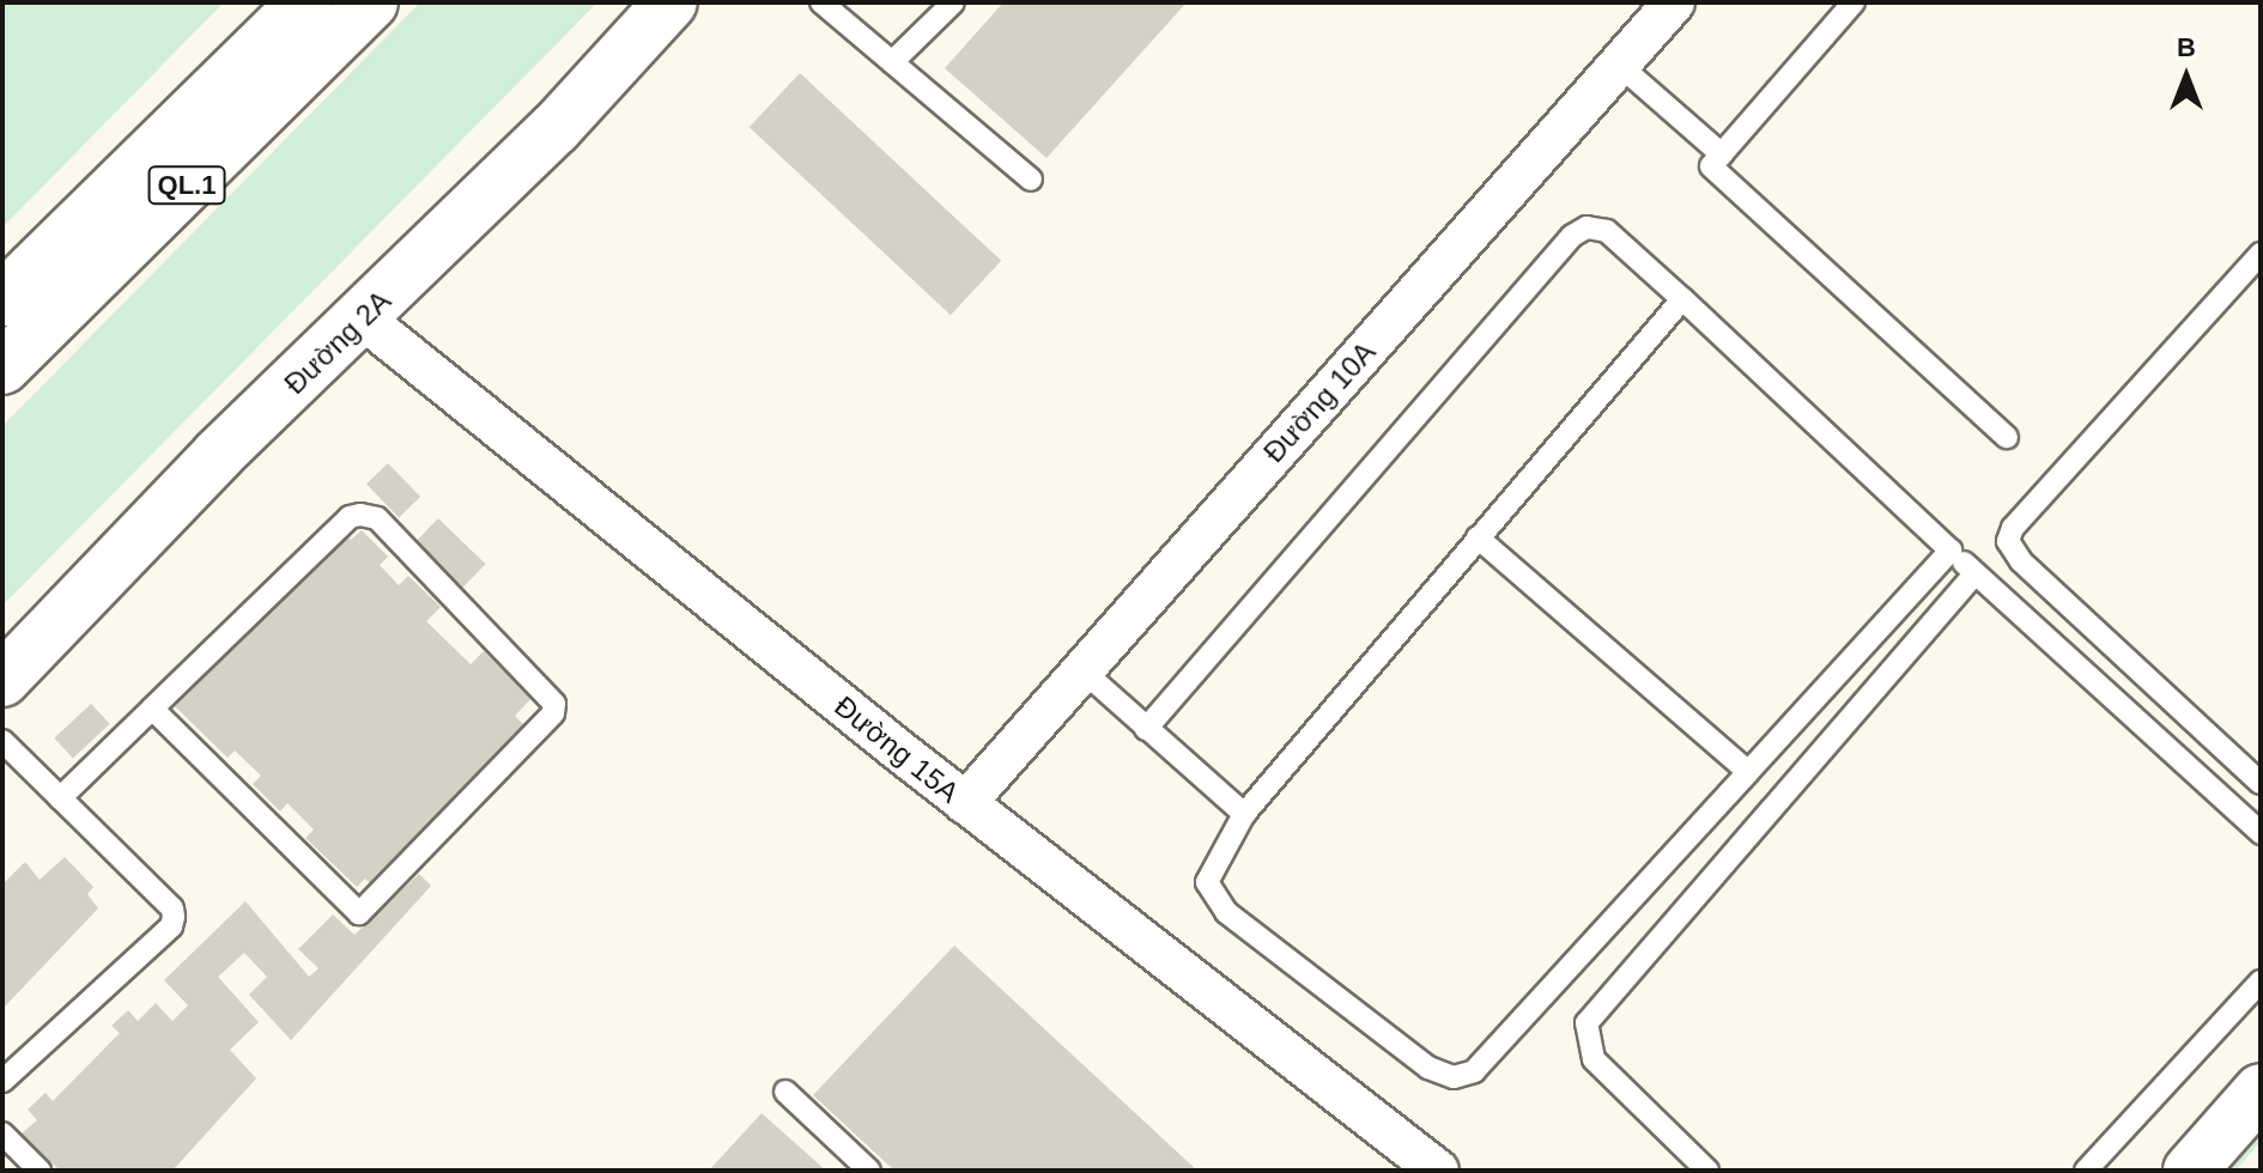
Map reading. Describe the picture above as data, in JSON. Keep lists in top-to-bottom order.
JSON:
{
  "streets": {
    "main road": ["QL.1", "Đường 2A"],
    "street": ["Đường 10A", "Đường 15A"]
  },
  "crossings": [
    ["Đường 2A", "Đường 15A"],
    ["Đường 10A", "Đường 15A"]
  ],
  "north": "top"
}
